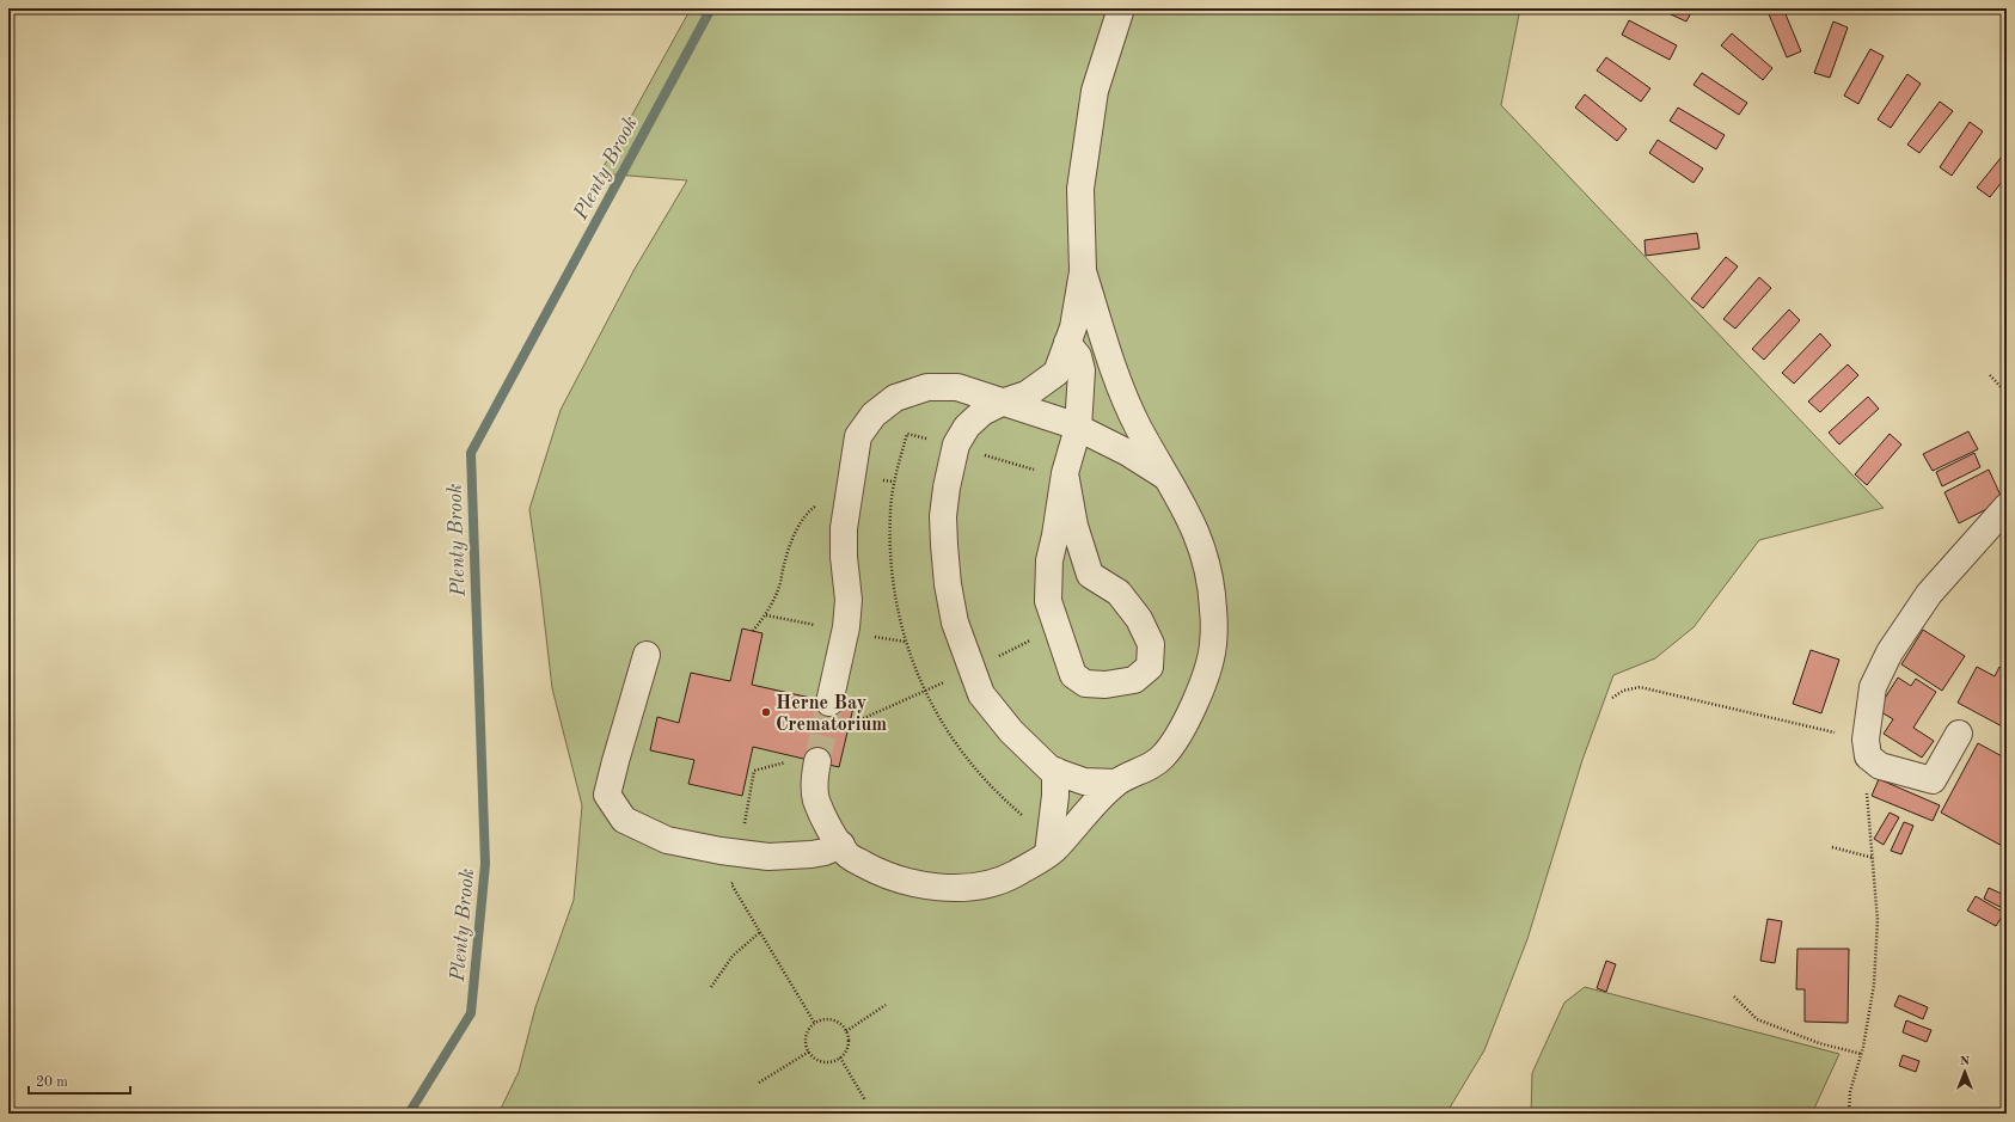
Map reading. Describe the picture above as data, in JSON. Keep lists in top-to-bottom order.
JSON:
{
  "water": ["Plenty Brook"],
  "places": ["Herne Bay Crematorium"],
  "scale_bar": "20 m",
  "north": "top"
}
